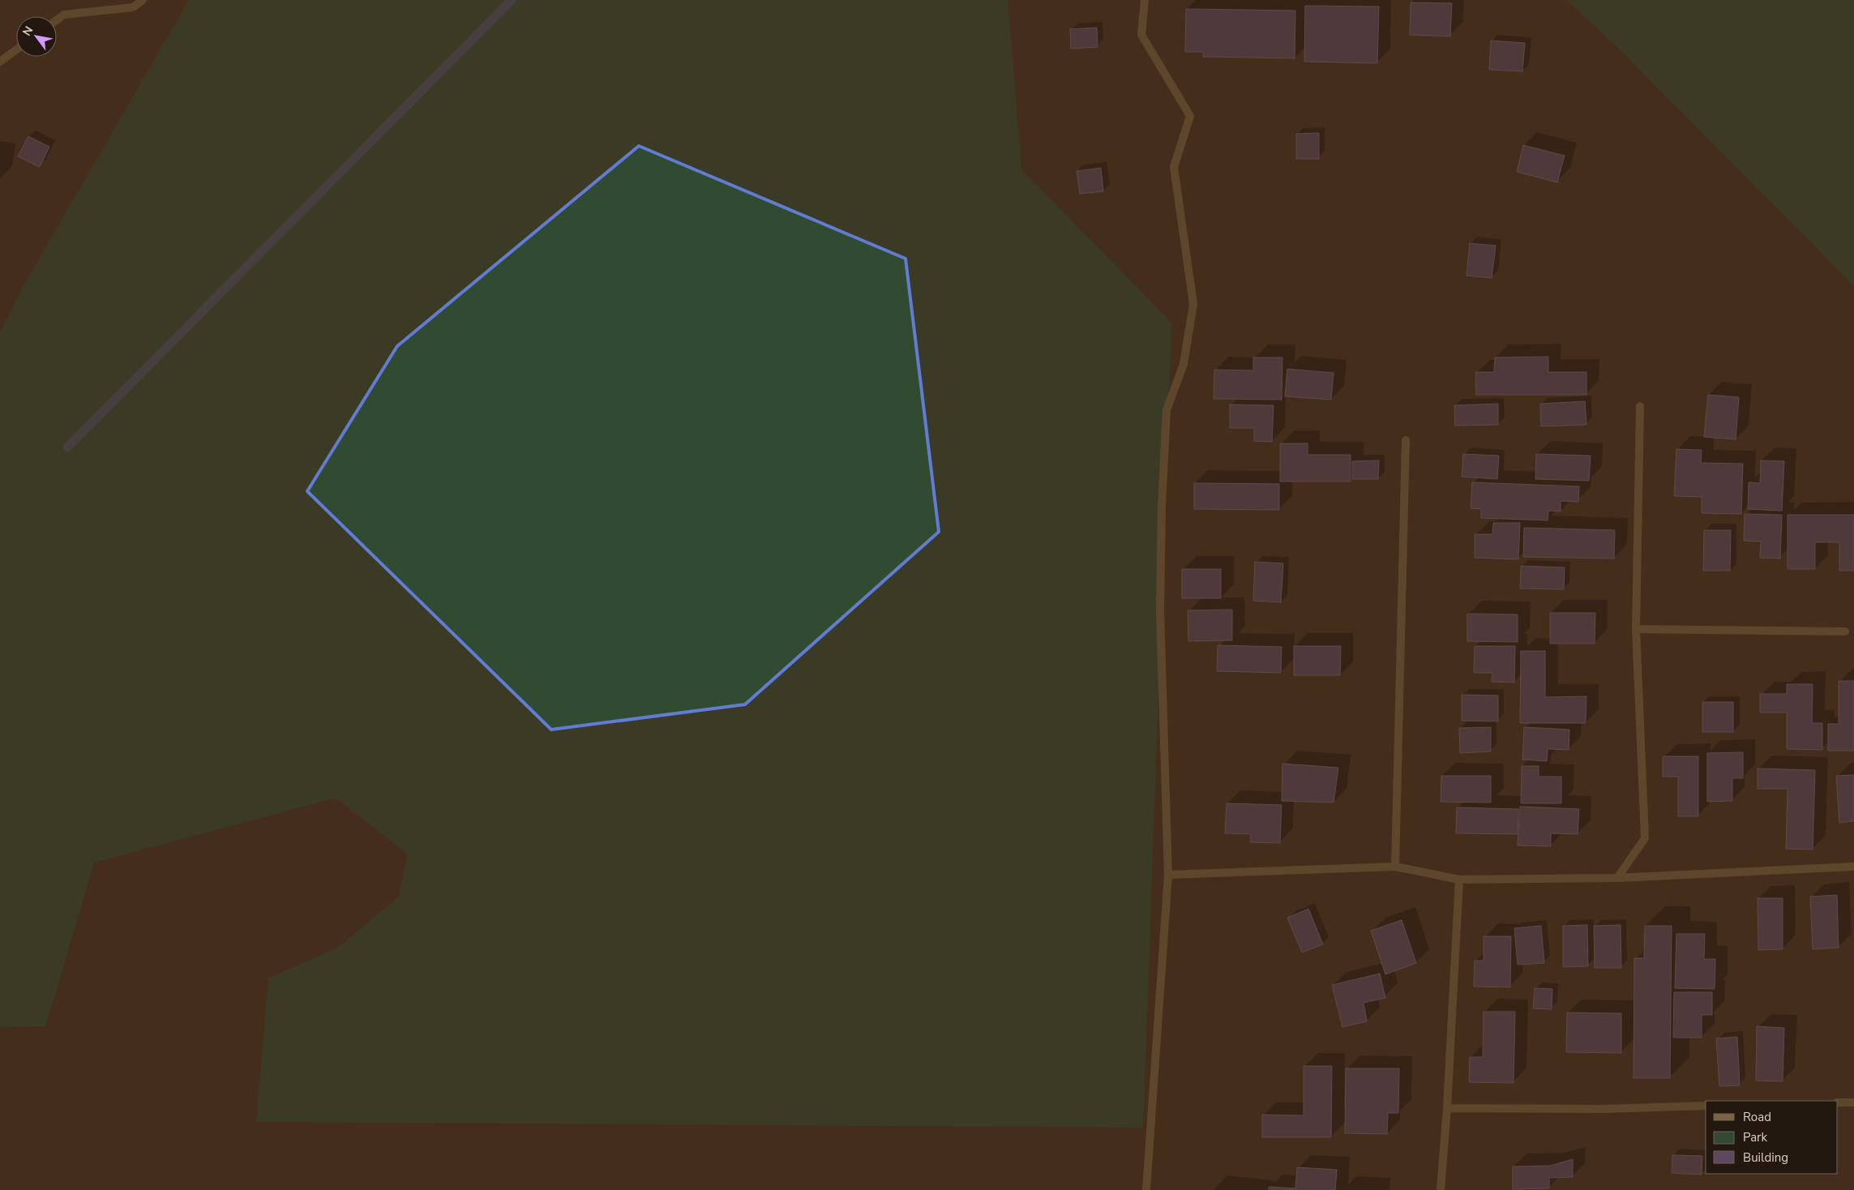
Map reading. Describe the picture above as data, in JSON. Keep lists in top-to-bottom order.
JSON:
{
  "legend": ["Road", "Park", "Building"],
  "north": "top left"
}
